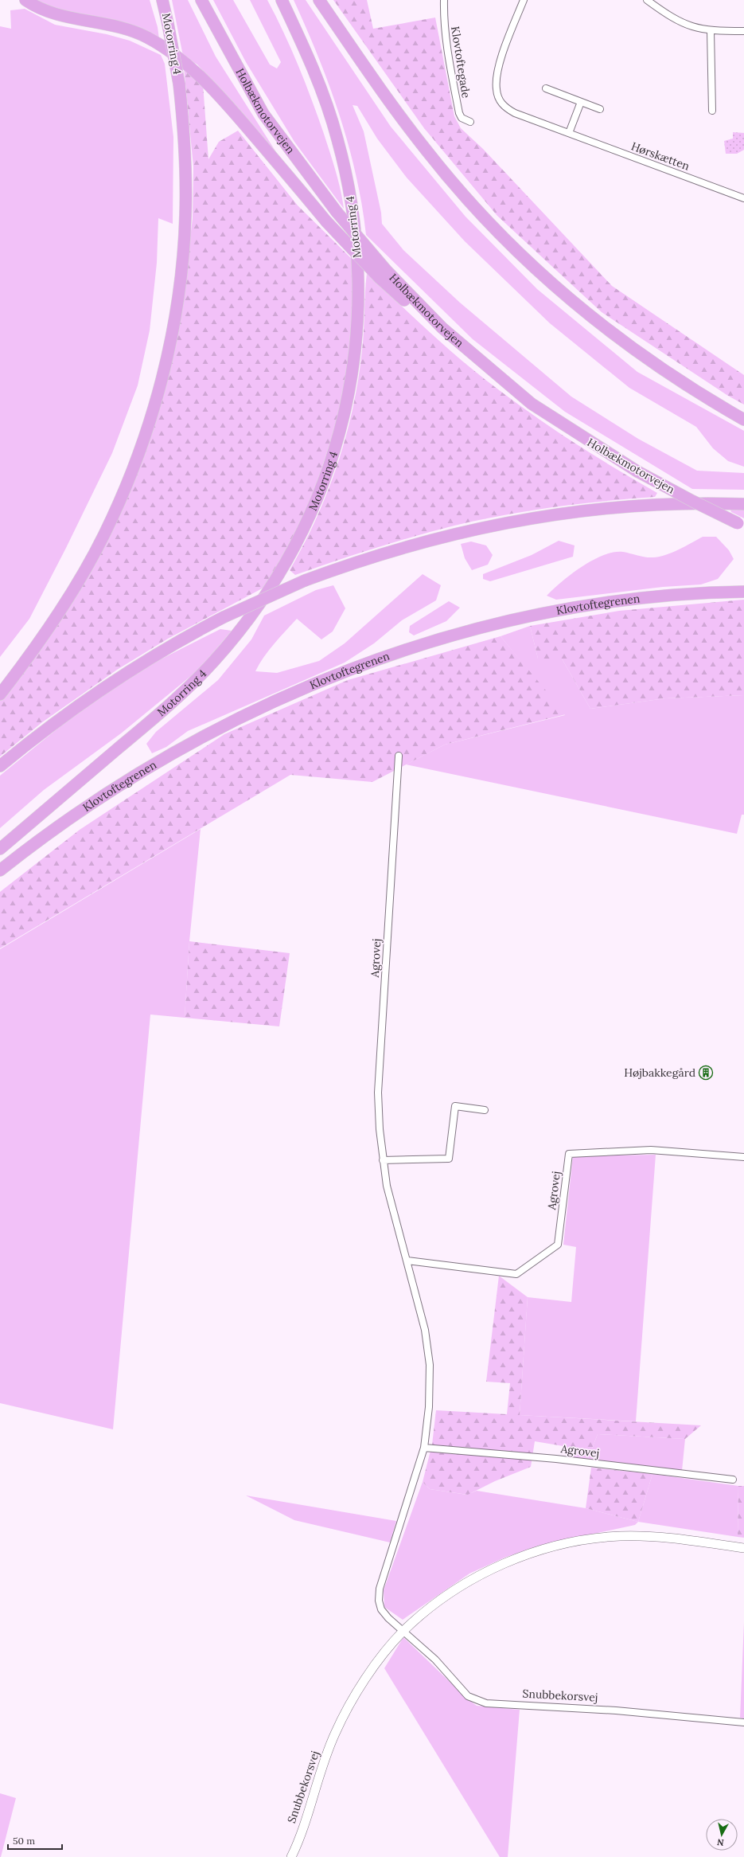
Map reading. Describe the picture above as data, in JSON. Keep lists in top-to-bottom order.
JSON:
{
  "streets": {
    "highway": ["Motorring 4", "Holbækmotorvejen", "Klovtoftegrenen"],
    "street": [
      "Klovtoftegade",
      "Hørskætten",
      "Agrovej",
      "Snubbekorsvej"
    ]
  },
  "crossings": [
    ["Agrovej", "Snubbekorsvej"]
  ],
  "places": {
    "building": ["Højbakkegård"]
  },
  "scale_bar": "50 m",
  "north": "bottom"
}
